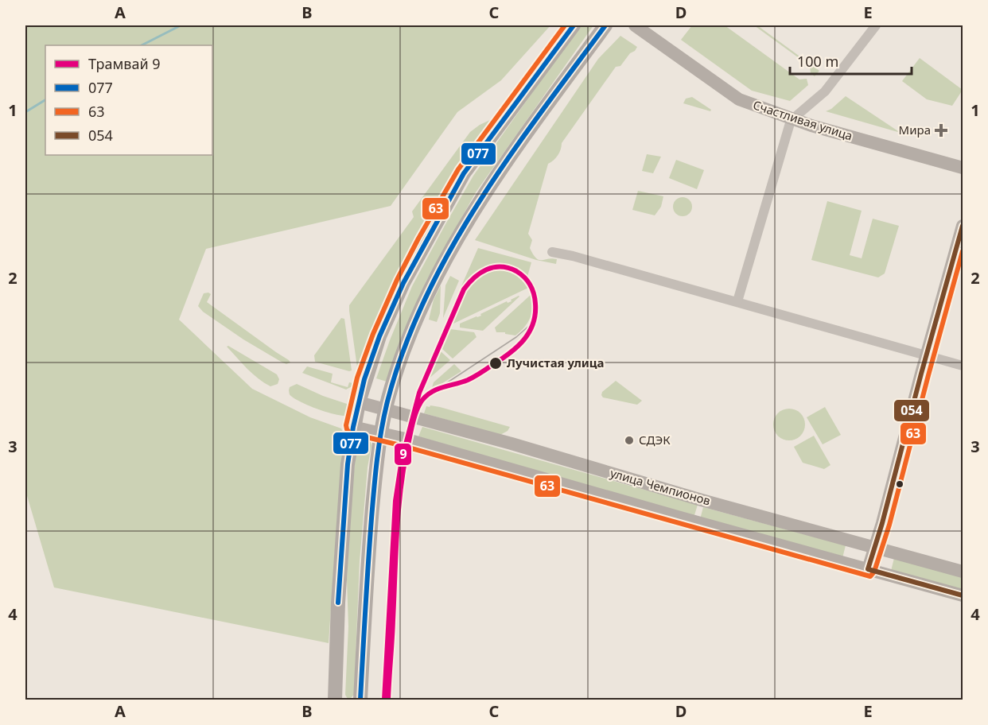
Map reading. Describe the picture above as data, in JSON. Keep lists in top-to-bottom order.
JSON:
{
  "streets": {
    "street": ["Счастливая улица", "улица Чемпионов"]
  },
  "places": {
    "health": ["Мира"],
    "other": ["Лучистая улица", "СДЭК"]
  },
  "lines": [
    "transit line 077",
    "transit line 63",
    "transit line 054",
    "tram line 9"
  ],
  "legend": [
    "Трамвай 9",
    "077",
    "63",
    "054"
  ],
  "scale_bar": "100 m",
  "grid": {
    "columns": [
      "A",
      "B",
      "C",
      "D",
      "E"
    ],
    "rows": [
      "1",
      "2",
      "3",
      "4"
    ]
  }
}
